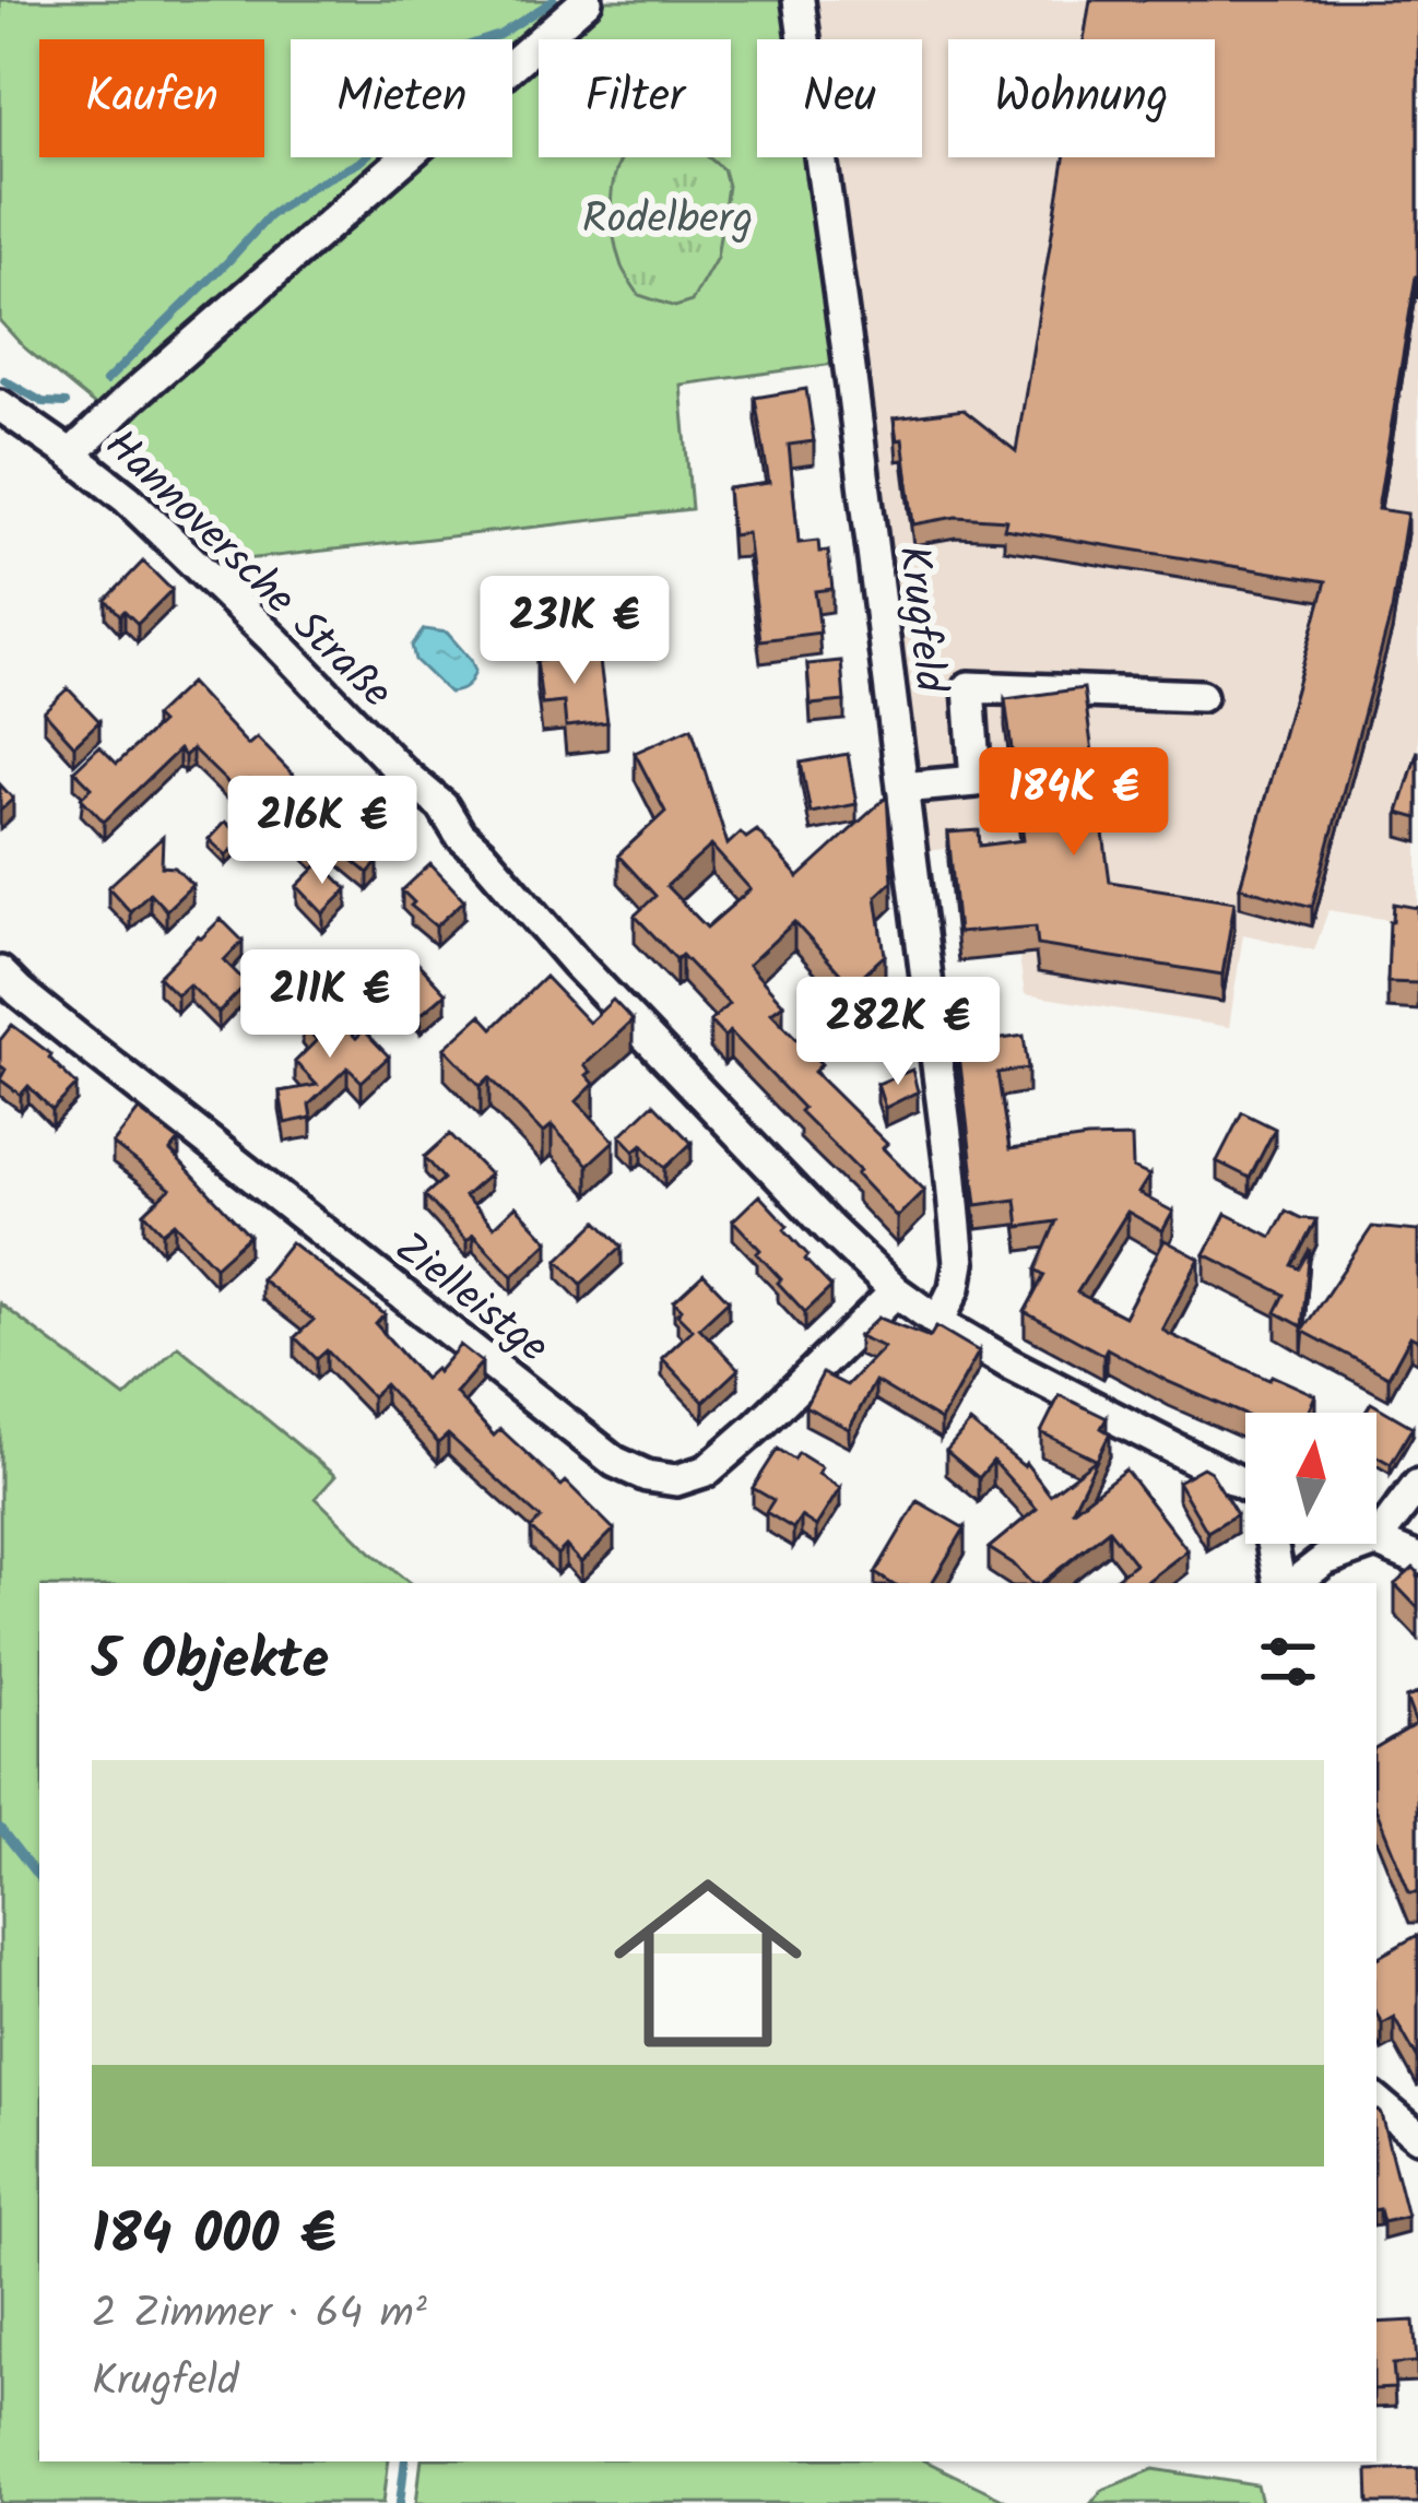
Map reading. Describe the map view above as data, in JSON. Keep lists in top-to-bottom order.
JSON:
{
  "streets": {
    "street": ["Hannoversche Straße", "Krugfeld", "Zielleistge"]
  },
  "crossings": [
    ["Hannoversche Straße", "Krugfeld"],
    ["Hannoversche Straße", "Zielleistge"]
  ],
  "parks": ["Rodelberg"],
  "north": "top",
  "page": {
    "chip": [
      "Kaufen",
      "Mieten",
      "Filter",
      "Neu",
      "Wohnung"
    ],
    "price": [
      "231K €",
      "184K €",
      "216K €",
      "211K €",
      "282K €"
    ],
    "heading": "5 Objekte",
    "list": [
      {
        "name": "184 000 €",
        "note": "2 Zimmer · 64 m² · Krugfeld"
      }
    ]
  }
}
